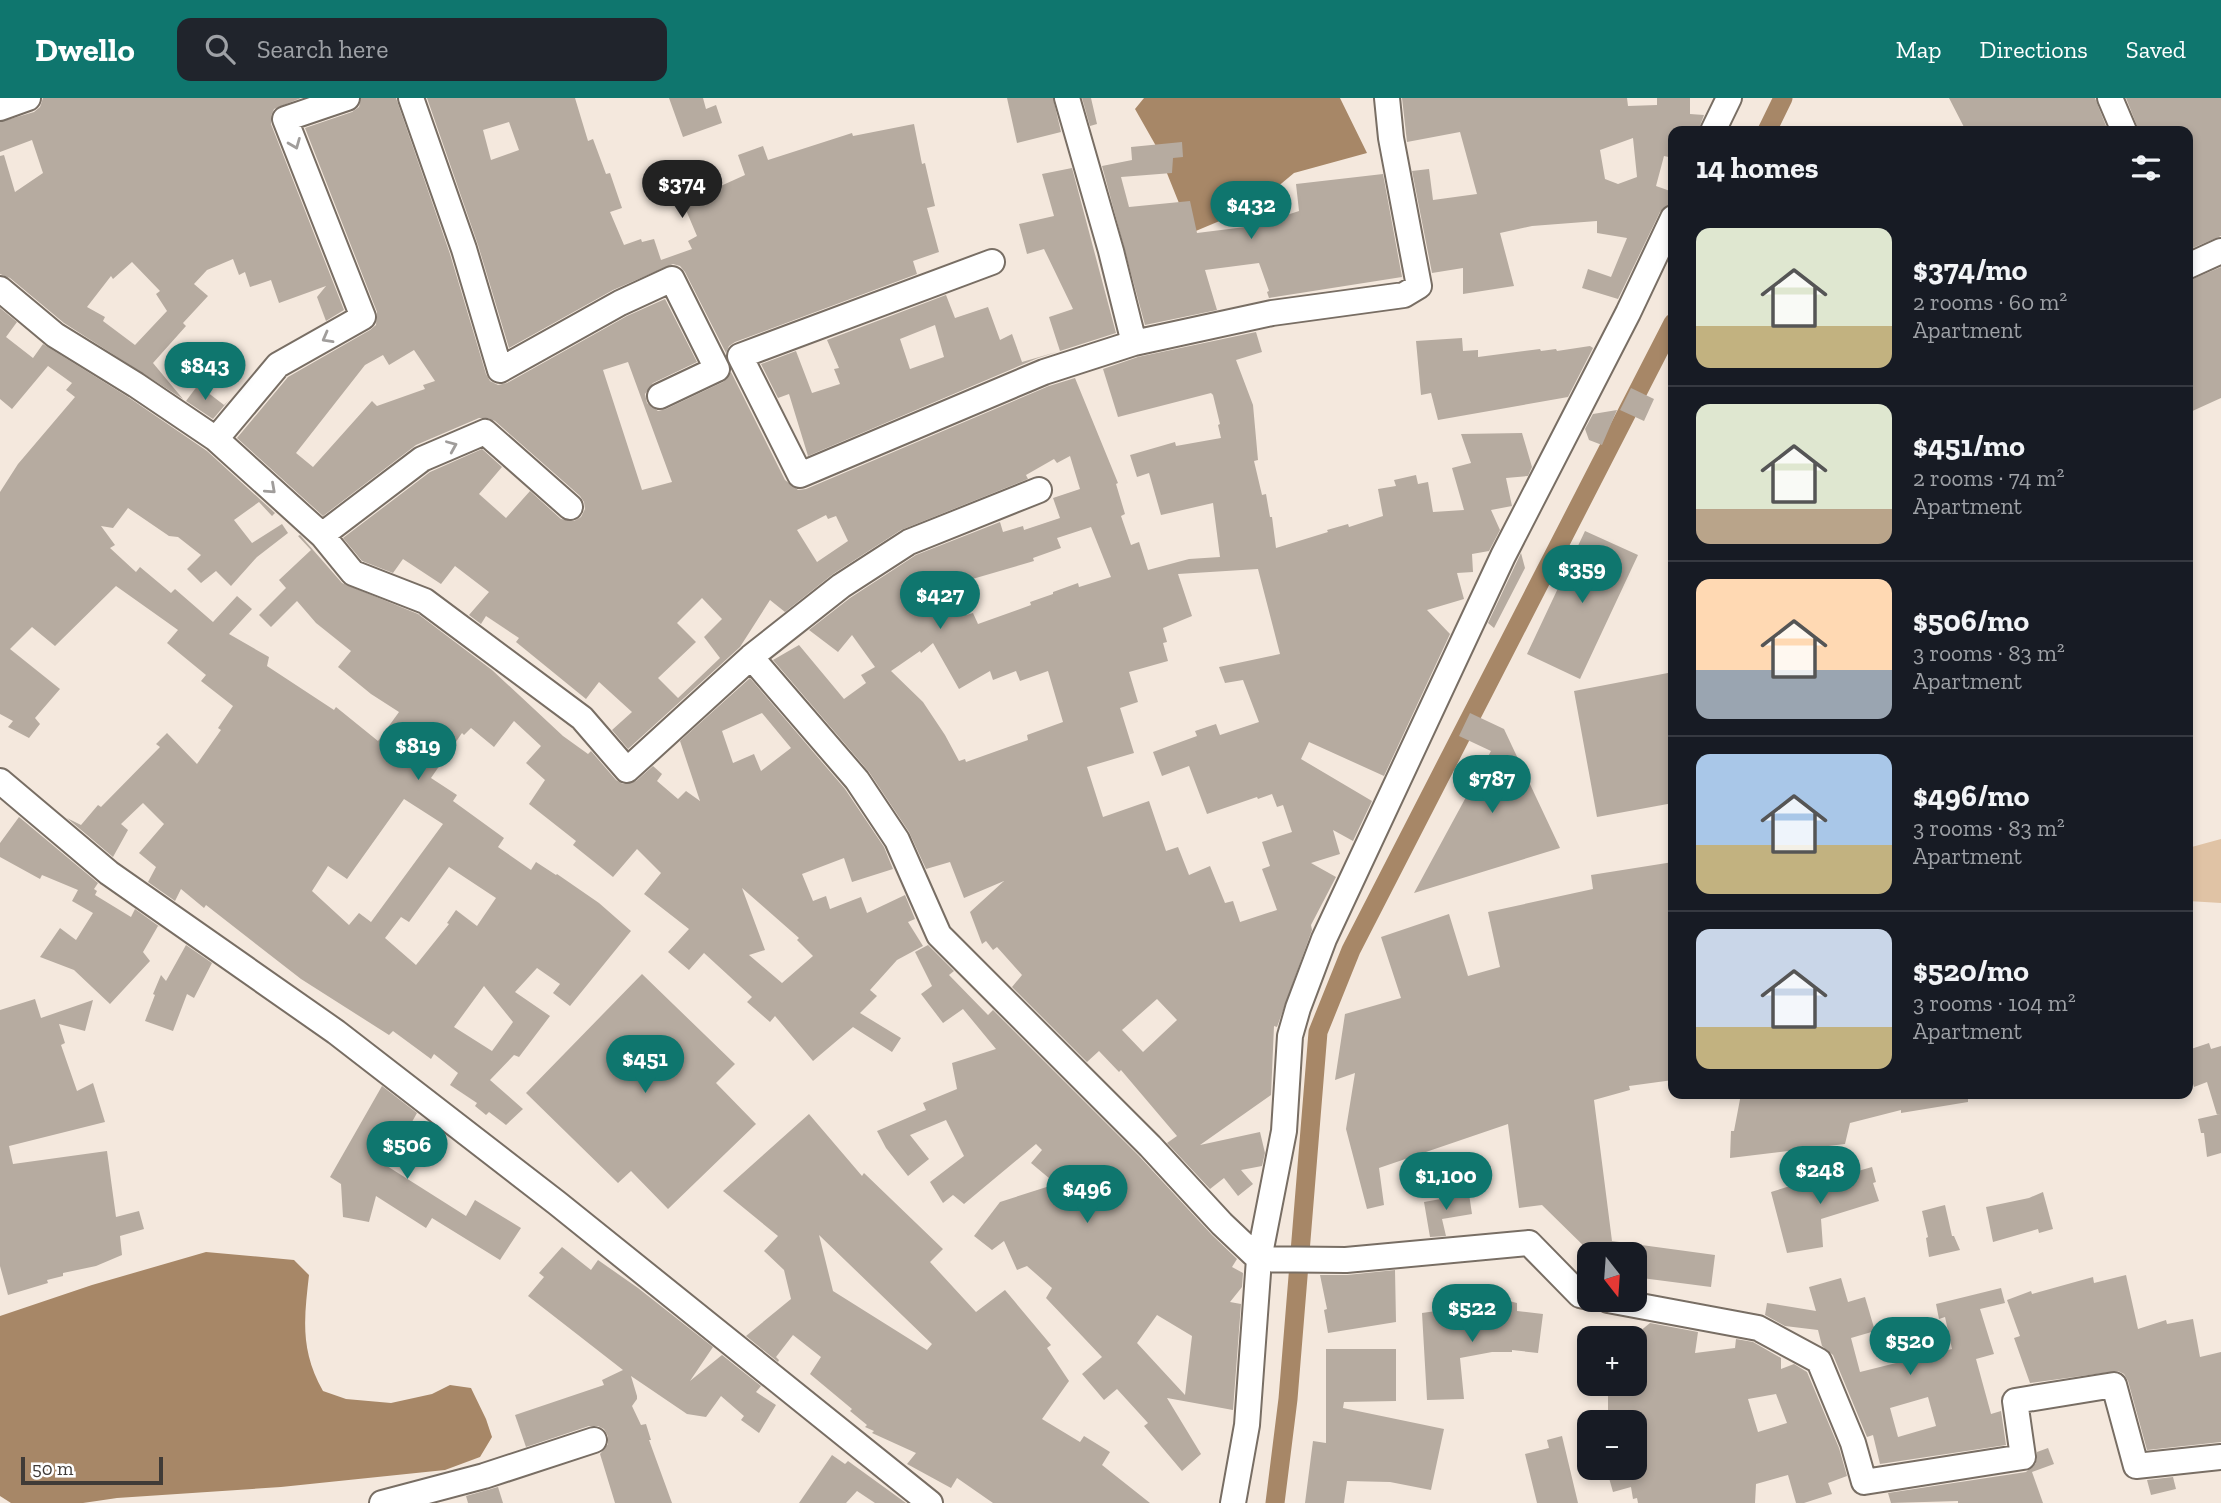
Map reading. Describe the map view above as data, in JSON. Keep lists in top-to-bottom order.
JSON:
{
  "scale_bar": "50 m",
  "north": "bottom",
  "page": {
    "header": "Dwello",
    "search": "Search here",
    "nav": ["Map", "Directions", "Saved"],
    "heading": "14 homes",
    "price": [
      "$374",
      "$432",
      "$843",
      "$359",
      "$427",
      "$819",
      "$787",
      "$451",
      "$506",
      "$248",
      "$1,100",
      "$496",
      "$522",
      "$520"
    ],
    "list": [
      {
        "name": "$374/mo",
        "note": "2 rooms · 60 m² · Apartment"
      },
      {
        "name": "$451/mo",
        "note": "2 rooms · 74 m² · Apartment"
      },
      {
        "name": "$506/mo",
        "note": "3 rooms · 83 m² · Apartment"
      },
      {
        "name": "$496/mo",
        "note": "3 rooms · 83 m² · Apartment"
      },
      {
        "name": "$520/mo",
        "note": "3 rooms · 104 m² · Apartment"
      }
    ],
    "map_buttons": ["+", "−"],
    "scale": "50 m"
  }
}
